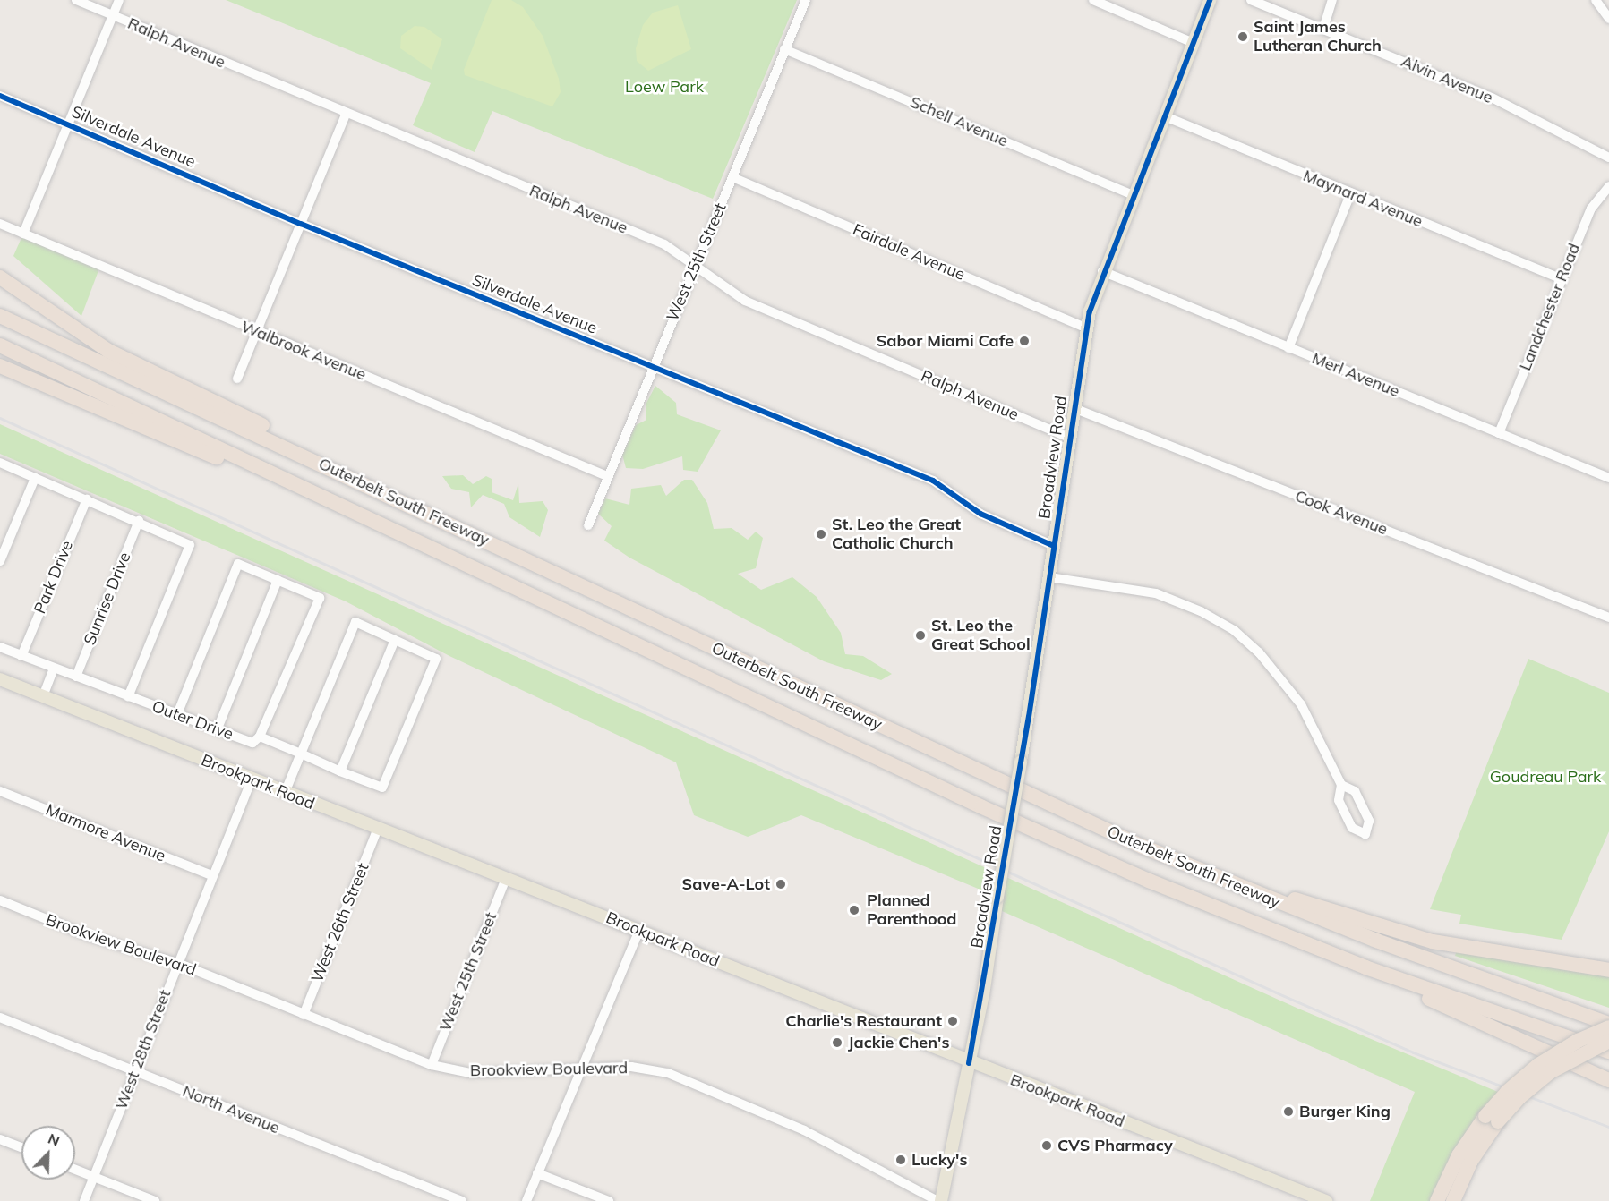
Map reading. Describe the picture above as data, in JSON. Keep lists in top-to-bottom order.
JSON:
{
  "streets": {
    "highway": ["Outerbelt South Freeway"],
    "main road": ["Broadview Road", "Brookpark Road"],
    "street": [
      "Ralph Avenue",
      "Alvin Avenue",
      "Schell Avenue",
      "Silverdale Avenue",
      "Maynard Avenue",
      "Fairdale Avenue",
      "West 25th Street",
      "Landchester Road",
      "Walbrook Avenue",
      "Merl Avenue",
      "Cook Avenue",
      "Park Drive",
      "Sunrise Drive",
      "Outer Drive",
      "Marmore Avenue",
      "West 26th Street",
      "Brookview Boulevard",
      "West 28th Street",
      "North Avenue"
    ]
  },
  "crossings": [
    ["Ralph Avenue", "West 25th Street"],
    ["Ralph Avenue", "Broadview Road"],
    ["Schell Avenue", "West 25th Street"],
    ["Schell Avenue", "Broadview Road"],
    ["Silverdale Avenue", "West 25th Street"],
    ["Silverdale Avenue", "Broadview Road"],
    ["Maynard Avenue", "Landchester Road"],
    ["Maynard Avenue", "Broadview Road"],
    ["Fairdale Avenue", "West 25th Street"],
    ["Fairdale Avenue", "Broadview Road"],
    ["West 25th Street", "Walbrook Avenue"],
    ["West 25th Street", "Brookpark Road"],
    ["West 25th Street", "Brookview Boulevard"],
    ["Landchester Road", "Merl Avenue"],
    ["Merl Avenue", "Broadview Road"],
    ["Broadview Road", "Cook Avenue"],
    ["Broadview Road", "Brookpark Road"],
    ["Broadview Road", "Brookview Boulevard"],
    ["Park Drive", "Outer Drive"],
    ["Sunrise Drive", "Outer Drive"],
    ["Brookpark Road", "West 26th Street"],
    ["Brookpark Road", "West 28th Street"],
    ["Marmore Avenue", "West 28th Street"],
    ["West 26th Street", "Brookview Boulevard"],
    ["Brookview Boulevard", "West 28th Street"],
    ["West 28th Street", "North Avenue"]
  ],
  "parks": ["Loew Park", "Goudreau Park"],
  "places": [
    "Saint James Lutheran Church",
    "Sabor Miami Cafe",
    "St. Leo the Great Catholic Church",
    "St. Leo the Great School",
    "Save-A-Lot",
    "Planned Parenthood",
    "Charlie's Restaurant",
    "Jackie Chen's",
    "Burger King",
    "CVS Pharmacy",
    "Lucky's"
  ],
  "north": "top right"
}
